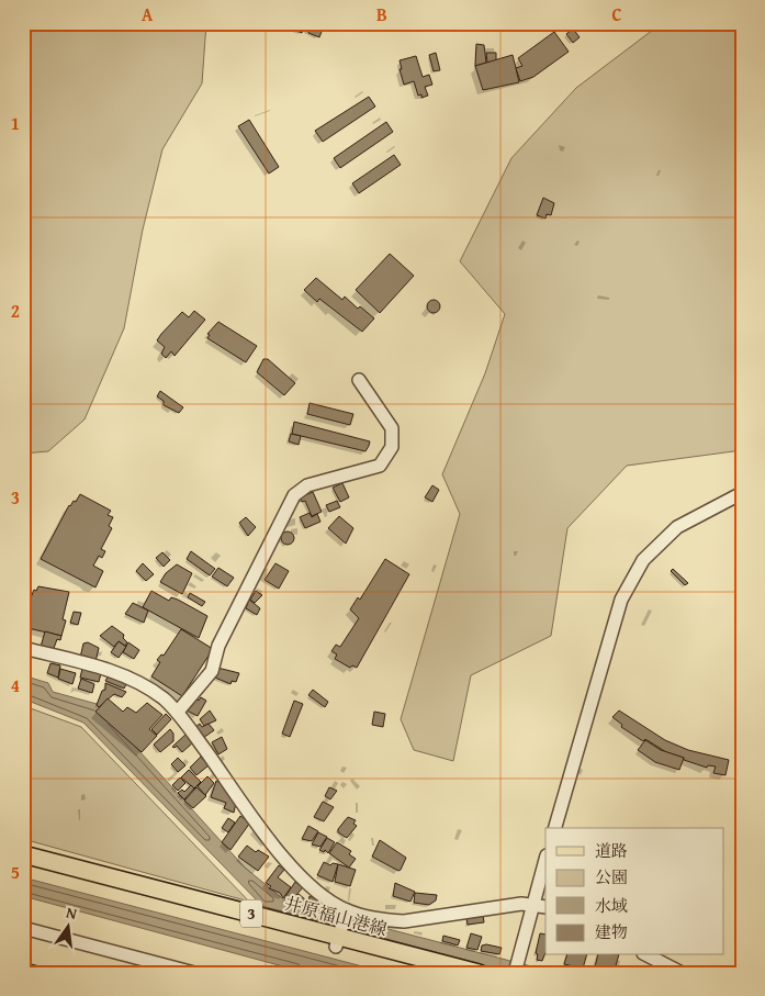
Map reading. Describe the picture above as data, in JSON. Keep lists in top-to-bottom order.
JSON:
{
  "streets": {
    "main road": ["3", "井原福山港線"]
  },
  "legend": [
    "道路",
    "公園",
    "水域",
    "建物"
  ],
  "north": "top",
  "grid": {
    "columns": ["A", "B", "C"],
    "rows": [
      "1",
      "2",
      "3",
      "4",
      "5"
    ]
  }
}
